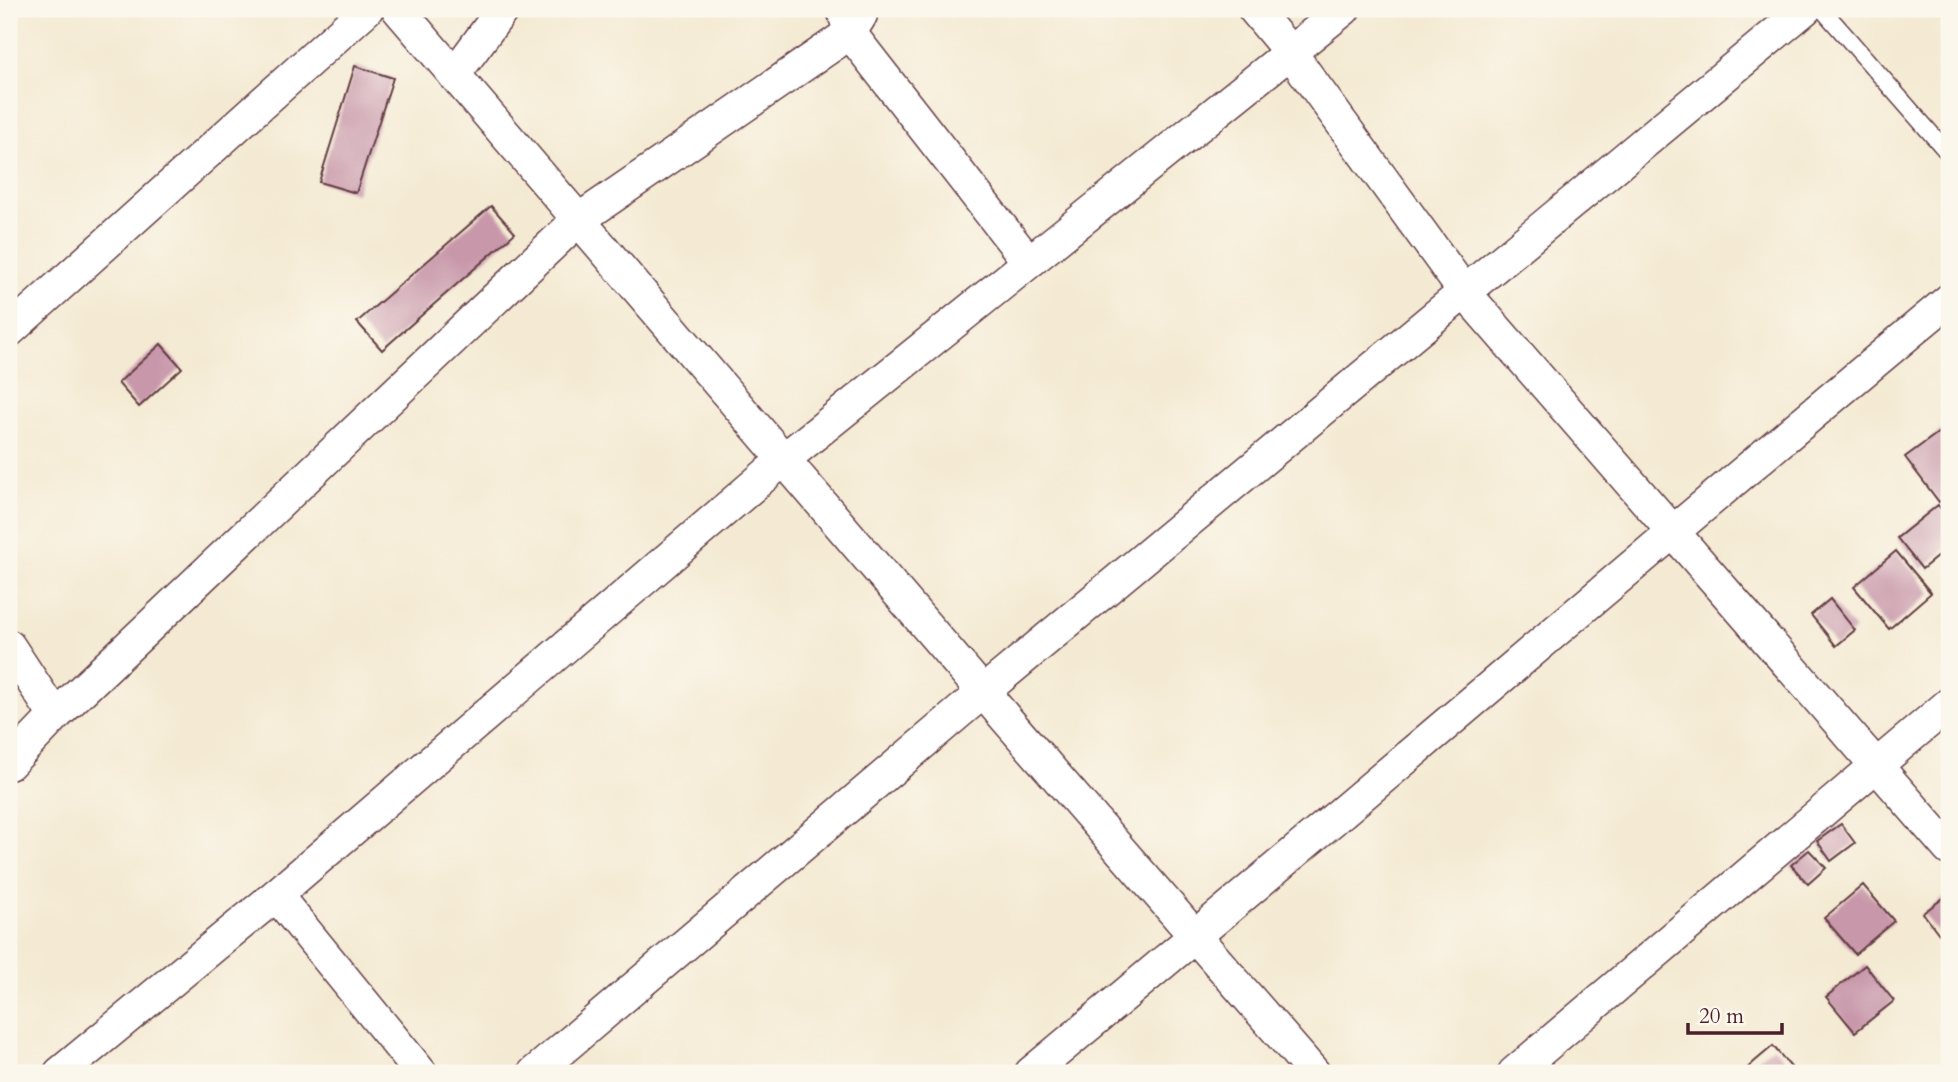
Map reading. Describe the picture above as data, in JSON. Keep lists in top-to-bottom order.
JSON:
{
  "scale_bar": "20 m"
}
